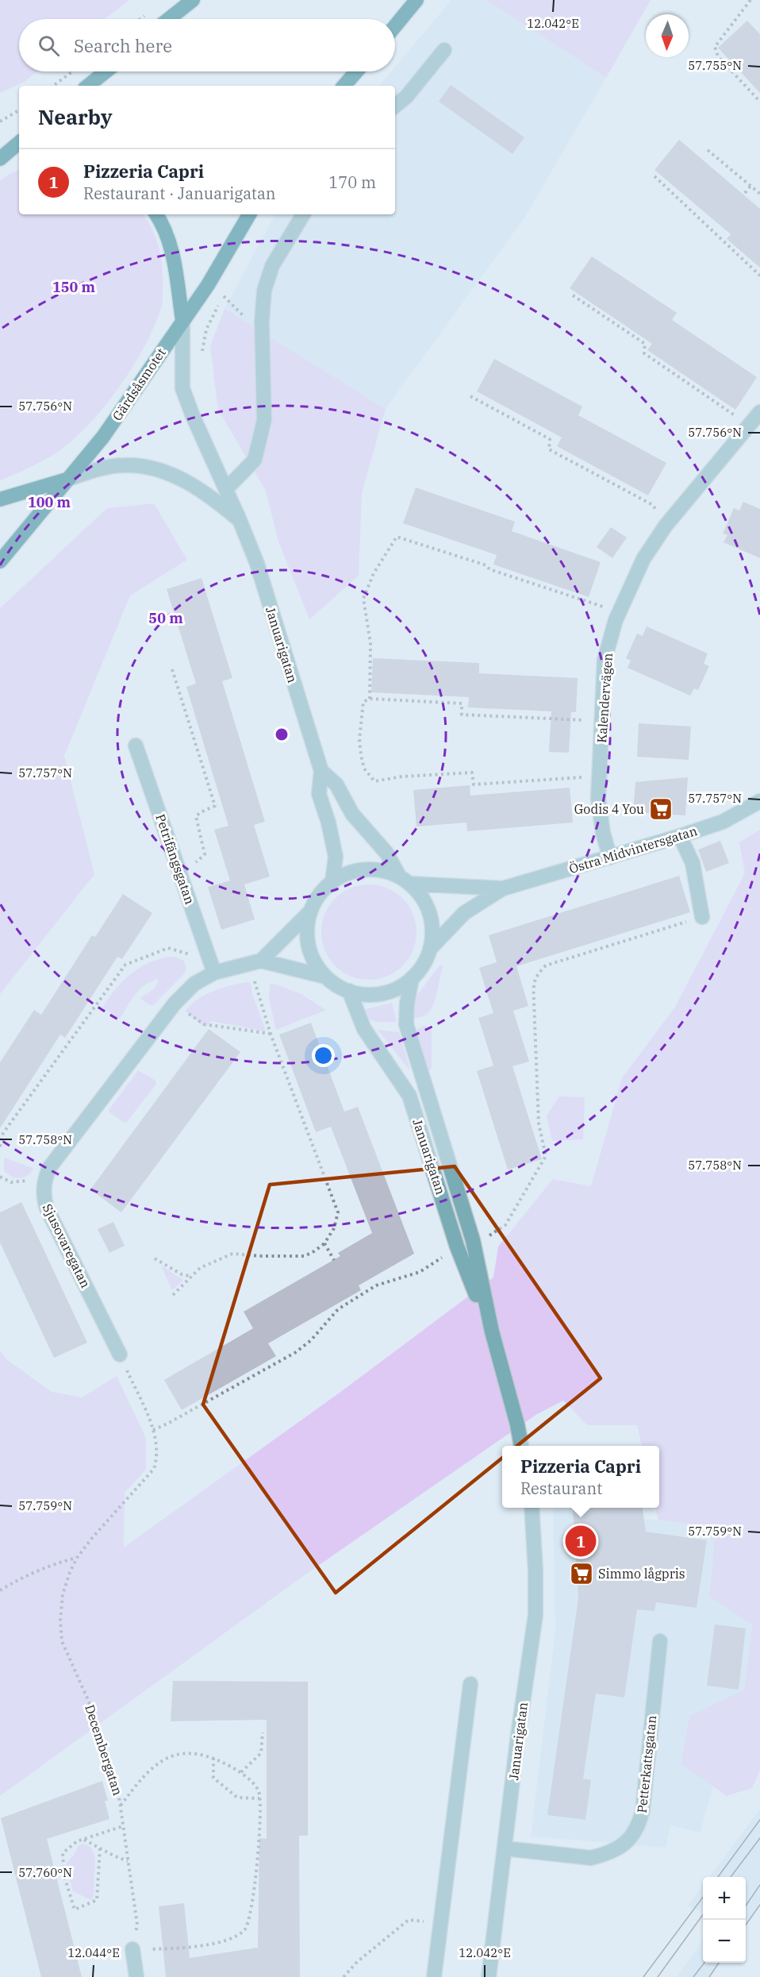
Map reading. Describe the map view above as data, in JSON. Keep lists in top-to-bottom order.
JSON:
{
  "streets": {
    "main road": ["Gärdsåsmotet"],
    "street": [
      "Januarigatan",
      "Kalendervägen",
      "Östra Midvintersgatan",
      "Petrifängsgatan",
      "Sjusovaregatan",
      "Petterkattsgatan"
    ],
    "path": ["Decembergatan"]
  },
  "crossings": [
    ["Gärdsåsmotet", "Januarigatan"],
    ["Januarigatan", "Östra Midvintersgatan"],
    ["Januarigatan", "Petterkattsgatan"],
    ["Kalendervägen", "Östra Midvintersgatan"]
  ],
  "places": {
    "supermarket": ["Godis 4 You", "Simmo lågpris"]
  },
  "north": "bottom",
  "page": {
    "search": "Search here",
    "heading": "Nearby",
    "list": [
      {
        "mark": "1",
        "name": "Pizzeria Capri",
        "note": "Restaurant · Januarigatan",
        "value": "170 m"
      }
    ],
    "popup": ["Pizzeria Capri", "Restaurant"],
    "pins": "1",
    "map_buttons": ["+", "−"]
  },
  "coordinates": [
    "12.042°E",
    "57.755°N",
    "57.756°N",
    "57.757°N",
    "57.758°N",
    "57.759°N",
    "57.760°N",
    "12.044°E"
  ],
  "rings": ["150 m", "100 m", "50 m"]
}
